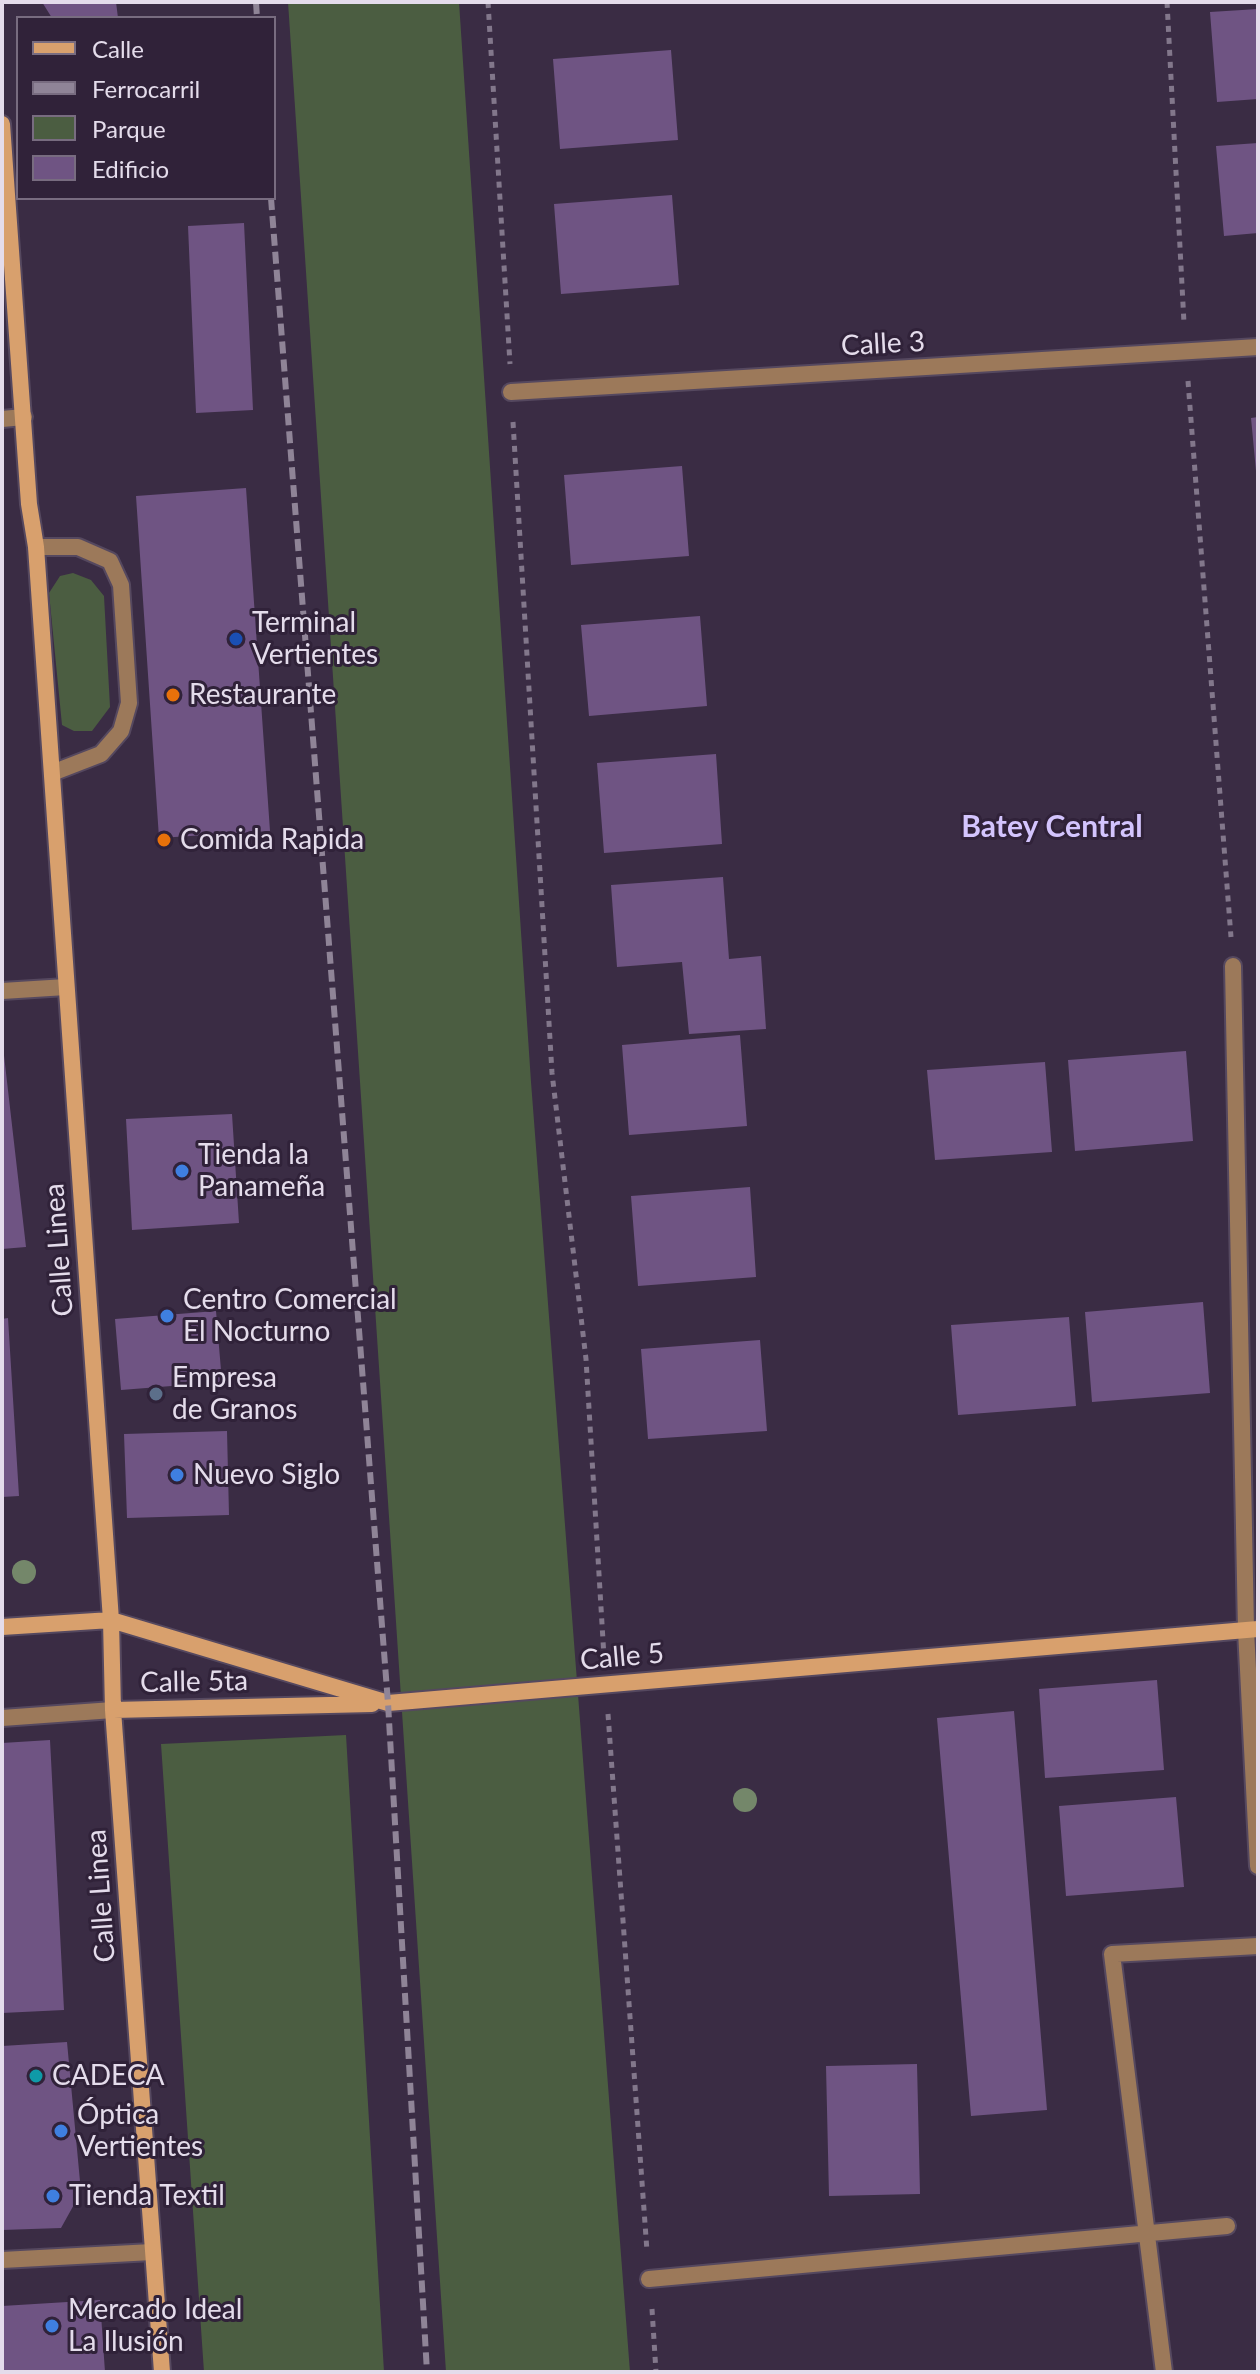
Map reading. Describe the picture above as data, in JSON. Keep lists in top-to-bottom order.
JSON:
{
  "streets": {
    "main road": ["Calle Linea", "Calle 5", "Calle 5ta"],
    "street": ["Calle 3"]
  },
  "crossings": [
    ["Calle Linea", "Calle 5"],
    ["Calle Linea", "Calle 5ta"],
    ["Calle 5", "Calle 5ta"]
  ],
  "districts": ["Batey Central"],
  "places": [
    "Terminal Vertientes",
    "Restaurante",
    "Comida Rapida",
    "Tienda la Panameña",
    "Centro Comercial El Nocturno",
    "Empresa de Granos",
    "Nuevo Siglo",
    "CADECA",
    "Óptica Vertientes",
    "Tienda Textil",
    "Mercado Ideal La Ilusión"
  ],
  "legend": [
    "Calle",
    "Ferrocarril",
    "Parque",
    "Edificio"
  ]
}
